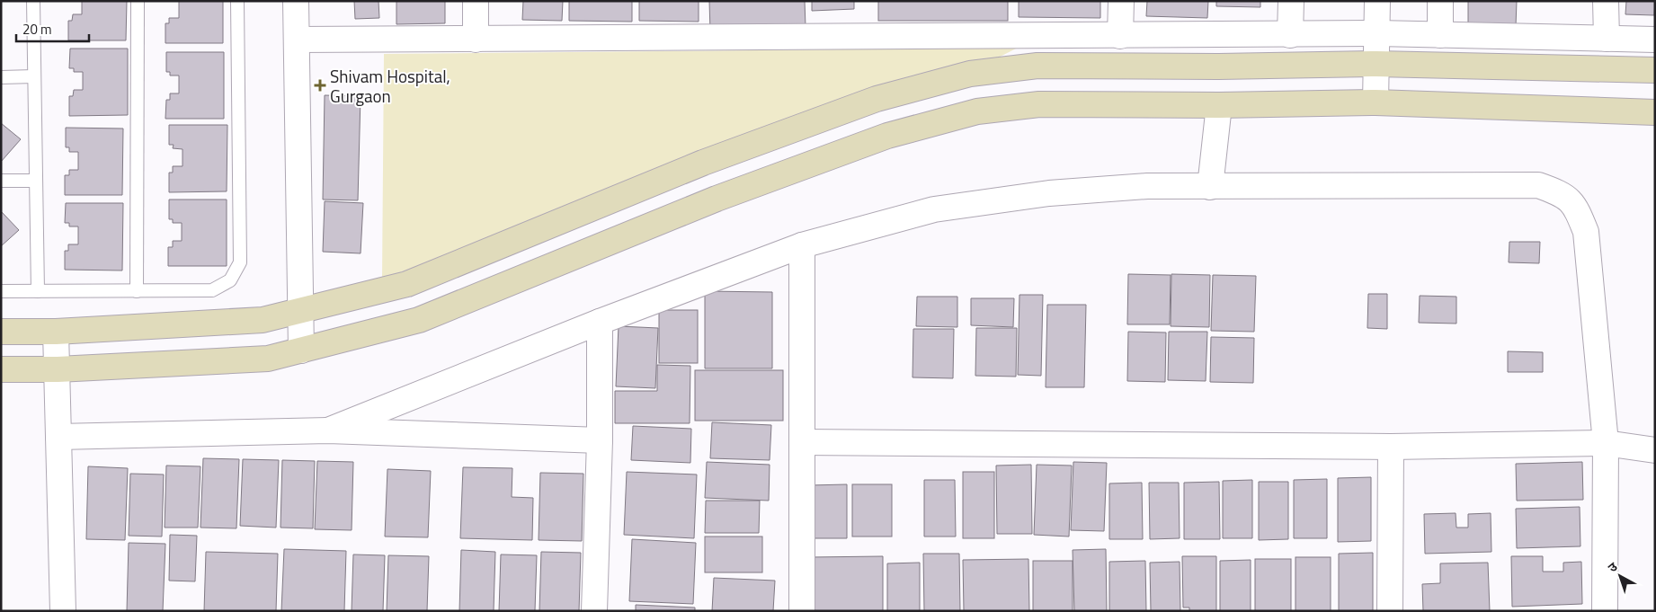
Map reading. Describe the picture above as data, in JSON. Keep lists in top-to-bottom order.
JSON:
{
  "places": {
    "health": ["Shivam Hospital, Gurgaon"]
  },
  "scale_bar": "20 m",
  "north": "top left"
}
